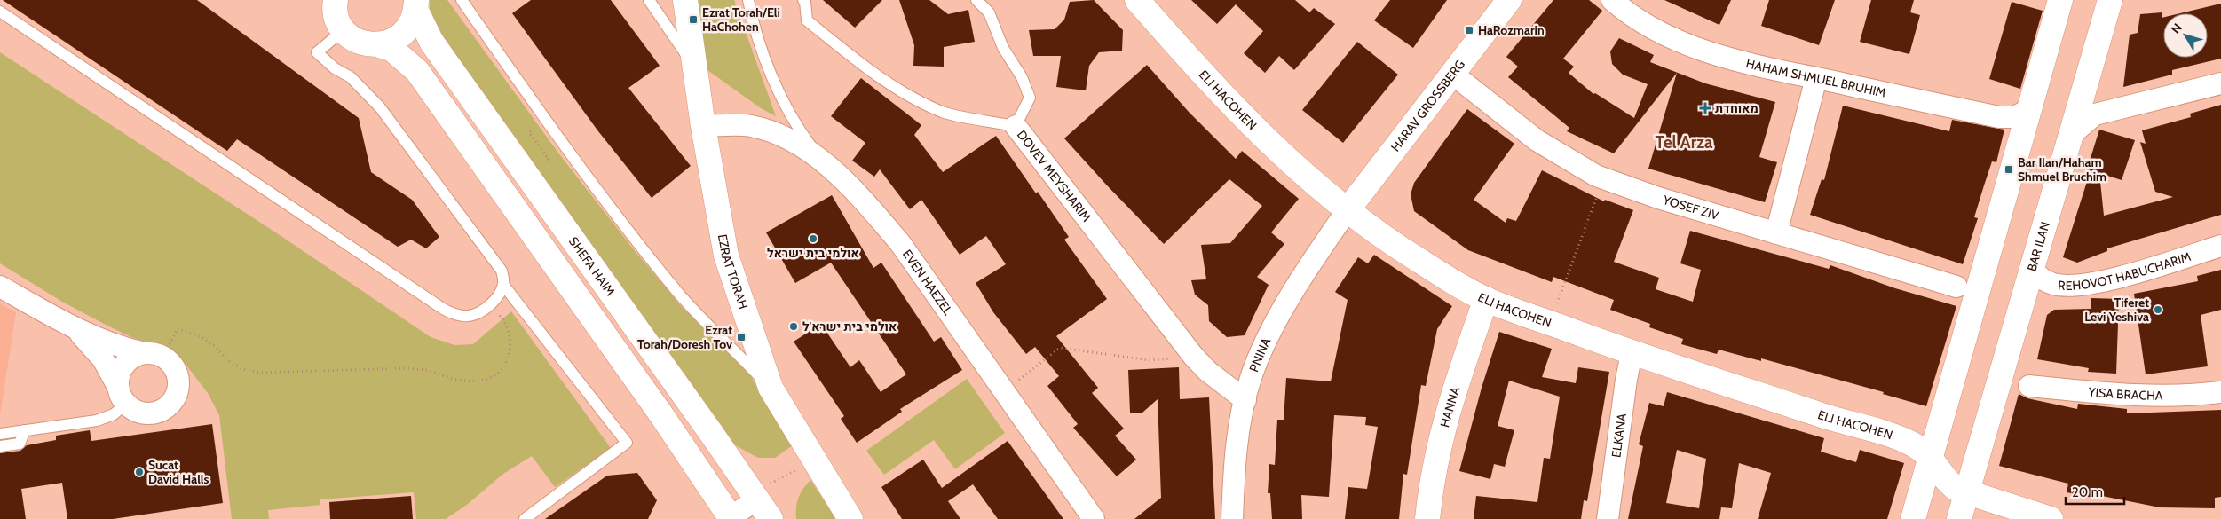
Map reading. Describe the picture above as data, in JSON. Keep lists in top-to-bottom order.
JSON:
{
  "streets": {
    "street": [
      "HAHAM SHMUEL BRUHIM",
      "ELI HACOHEN",
      "HARAV GROSSBERG",
      "DOVEV MEYSHARIM",
      "YOSEF ZIV",
      "BAR ILAN",
      "SHEFA HAIM",
      "REHOVOT HABUCHARIM",
      "EZRAT TORAH",
      "EVEN HAEZEL",
      "PNINA",
      "YISA BRACHA",
      "HANNA",
      "ELKANA"
    ]
  },
  "crossings": [
    ["ELI HACOHEN", "HARAV GROSSBERG"],
    ["ELI HACOHEN", "BAR ILAN"],
    ["ELI HACOHEN", "PNINA"],
    ["ELI HACOHEN", "HANNA"],
    ["ELI HACOHEN", "ELKANA"],
    ["HARAV GROSSBERG", "YOSEF ZIV"],
    ["HARAV GROSSBERG", "PNINA"],
    ["DOVEV MEYSHARIM", "PNINA"],
    ["BAR ILAN", "REHOVOT HABUCHARIM"],
    ["EZRAT TORAH", "EVEN HAEZEL"]
  ],
  "districts": ["Tel Arza"],
  "places": {
    "transit": [
      "Ezrat Torah/Eli HaChohen",
      "HaRozmarin",
      "Bar Ilan/Haham Shmuel Bruchim",
      "Ezrat Torah/Doresh Tov"
    ],
    "health": ["מאוחדת"],
    "other": [
      "אולמי בית ישראל",
      "Tiferet Levi Yeshiva",
      "אולמי בית ישרא'ל",
      "Sucat David Halls"
    ]
  },
  "scale_bar": "20 m",
  "north": "top left"
}
